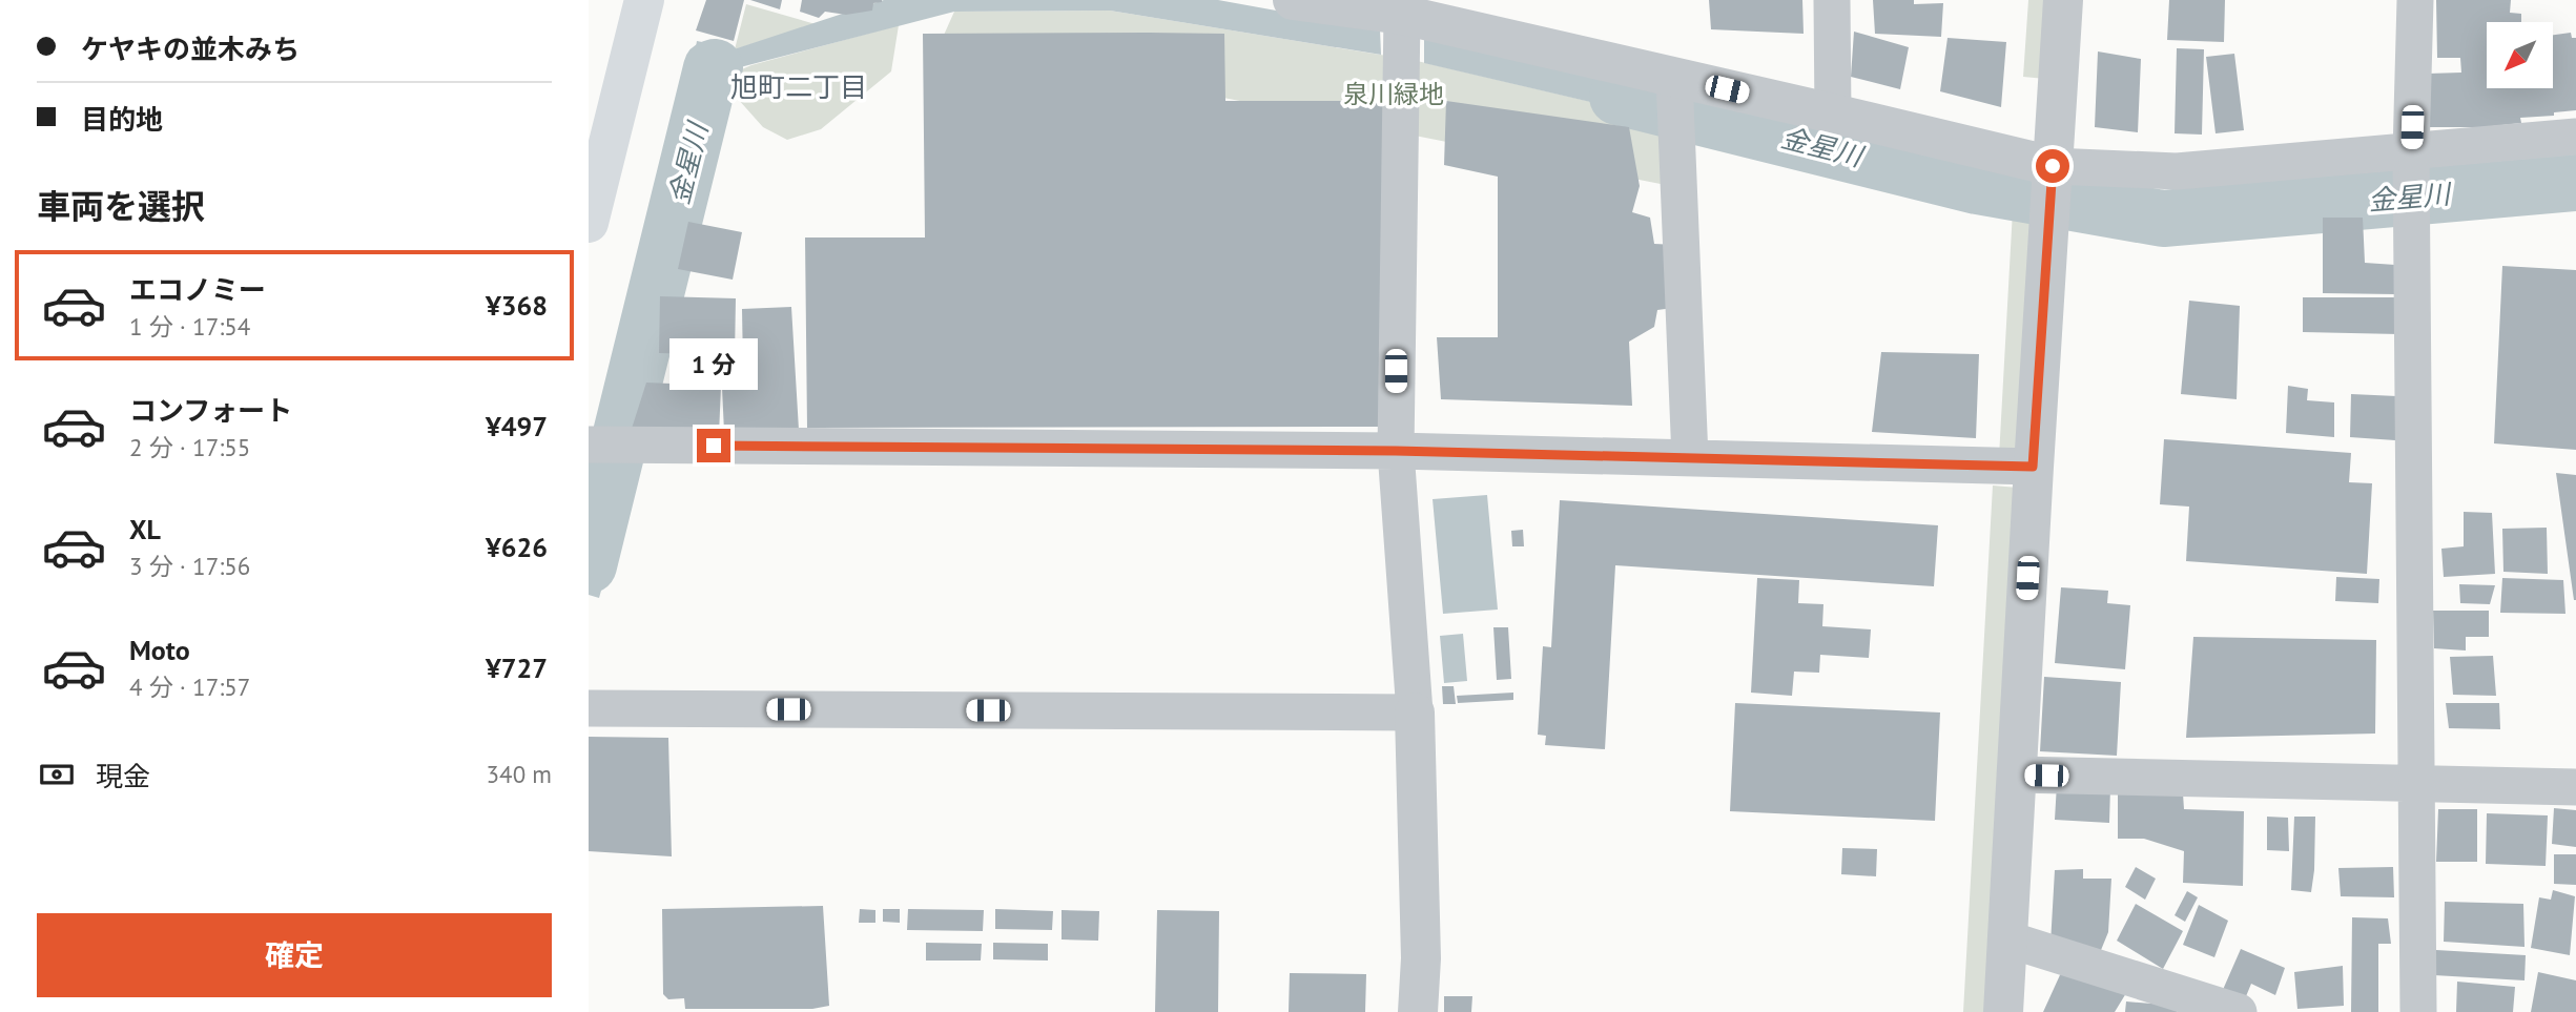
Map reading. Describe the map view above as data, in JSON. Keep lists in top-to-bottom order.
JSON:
{
  "districts": ["旭町二丁目"],
  "water": ["金星川"],
  "parks": ["泉川緑地"],
  "north": "bottom left",
  "page": {
    "banner": ["ケヤキの並木みち", "目的地"],
    "heading": "車両を選択",
    "list": [
      {
        "name": "エコノミー",
        "note": "1 分 · 17:54",
        "value": "¥368"
      },
      {
        "name": "コンフォート",
        "note": "2 分 · 17:55",
        "value": "¥497"
      },
      {
        "name": "XL",
        "note": "3 分 · 17:56",
        "value": "¥626"
      },
      {
        "name": "Moto",
        "note": "4 分 · 17:57",
        "value": "¥727"
      }
    ],
    "bubble": "1 分",
    "pay": ["現金", "340 m"],
    "buttons": "確定"
  }
}
